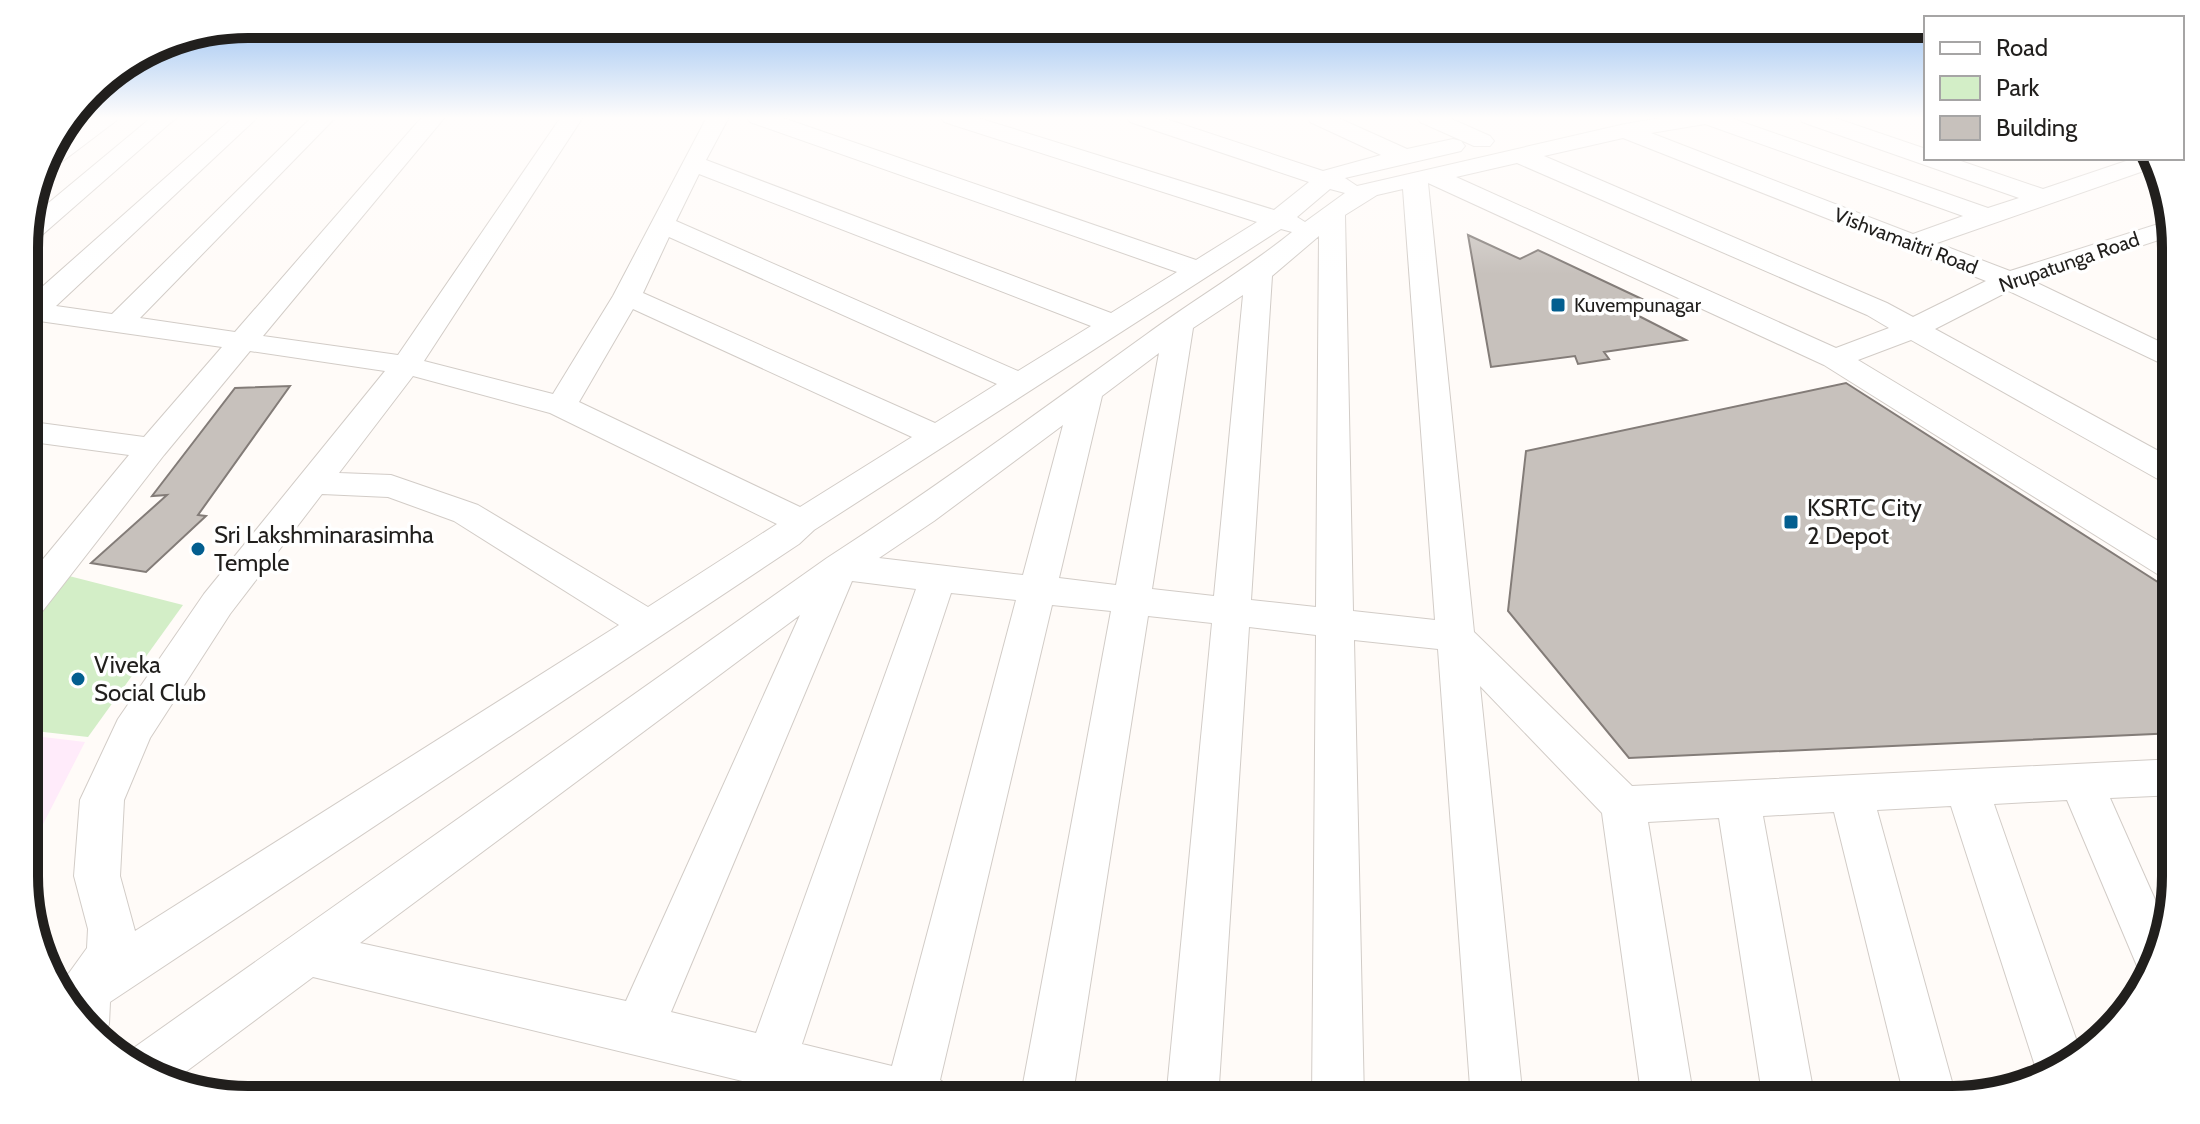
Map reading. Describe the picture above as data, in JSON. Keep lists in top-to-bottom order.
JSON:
{
  "streets": {
    "street": ["Vishvamaitri Road", "Nrupatunga Road"]
  },
  "crossings": [
    ["Vishvamaitri Road", "Nrupatunga Road"]
  ],
  "places": {
    "transit": ["Kuvempunagar", "KSRTC City 2 Depot"],
    "other": ["Sri Lakshminarasimha Temple", "Viveka Social Club"]
  },
  "legend": ["Road", "Park", "Building"]
}
